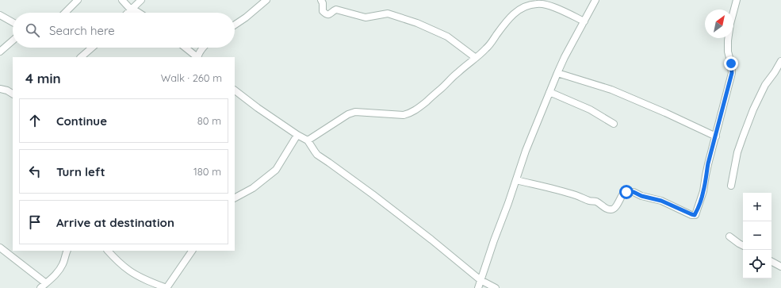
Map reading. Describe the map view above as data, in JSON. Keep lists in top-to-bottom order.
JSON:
{
  "north": "top right",
  "page": {
    "search": "Search here",
    "heading": ["4 min", "Walk · 260 m"],
    "list": [
      ["Continue", "80 m"],
      ["Turn left", "180 m"],
      "Arrive at destination"
    ],
    "map_buttons": ["+", "−"]
  }
}
